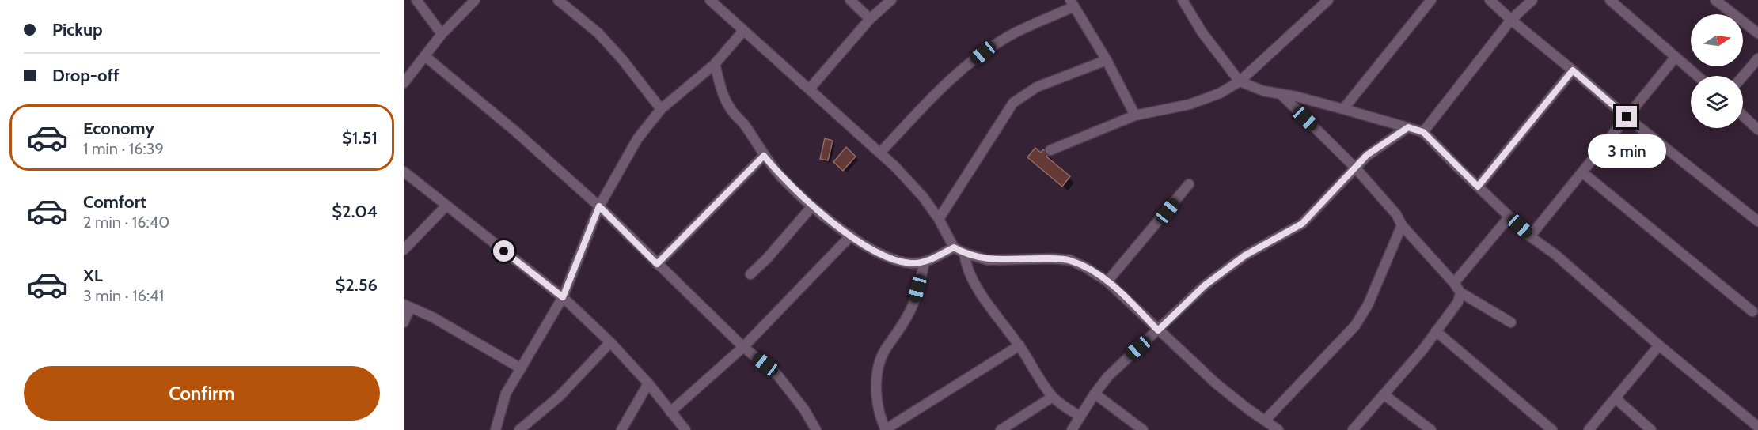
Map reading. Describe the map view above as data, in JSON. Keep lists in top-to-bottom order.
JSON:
{
  "north": "right",
  "page": {
    "banner": ["Pickup", "Drop-off"],
    "list": [
      {
        "name": "Economy",
        "note": "1 min · 16:39",
        "value": "$1.51"
      },
      {
        "name": "Comfort",
        "note": "2 min · 16:40",
        "value": "$2.04"
      },
      {
        "name": "XL",
        "note": "3 min · 16:41",
        "value": "$2.56"
      }
    ],
    "bubble": "3 min",
    "buttons": "Confirm"
  }
}
